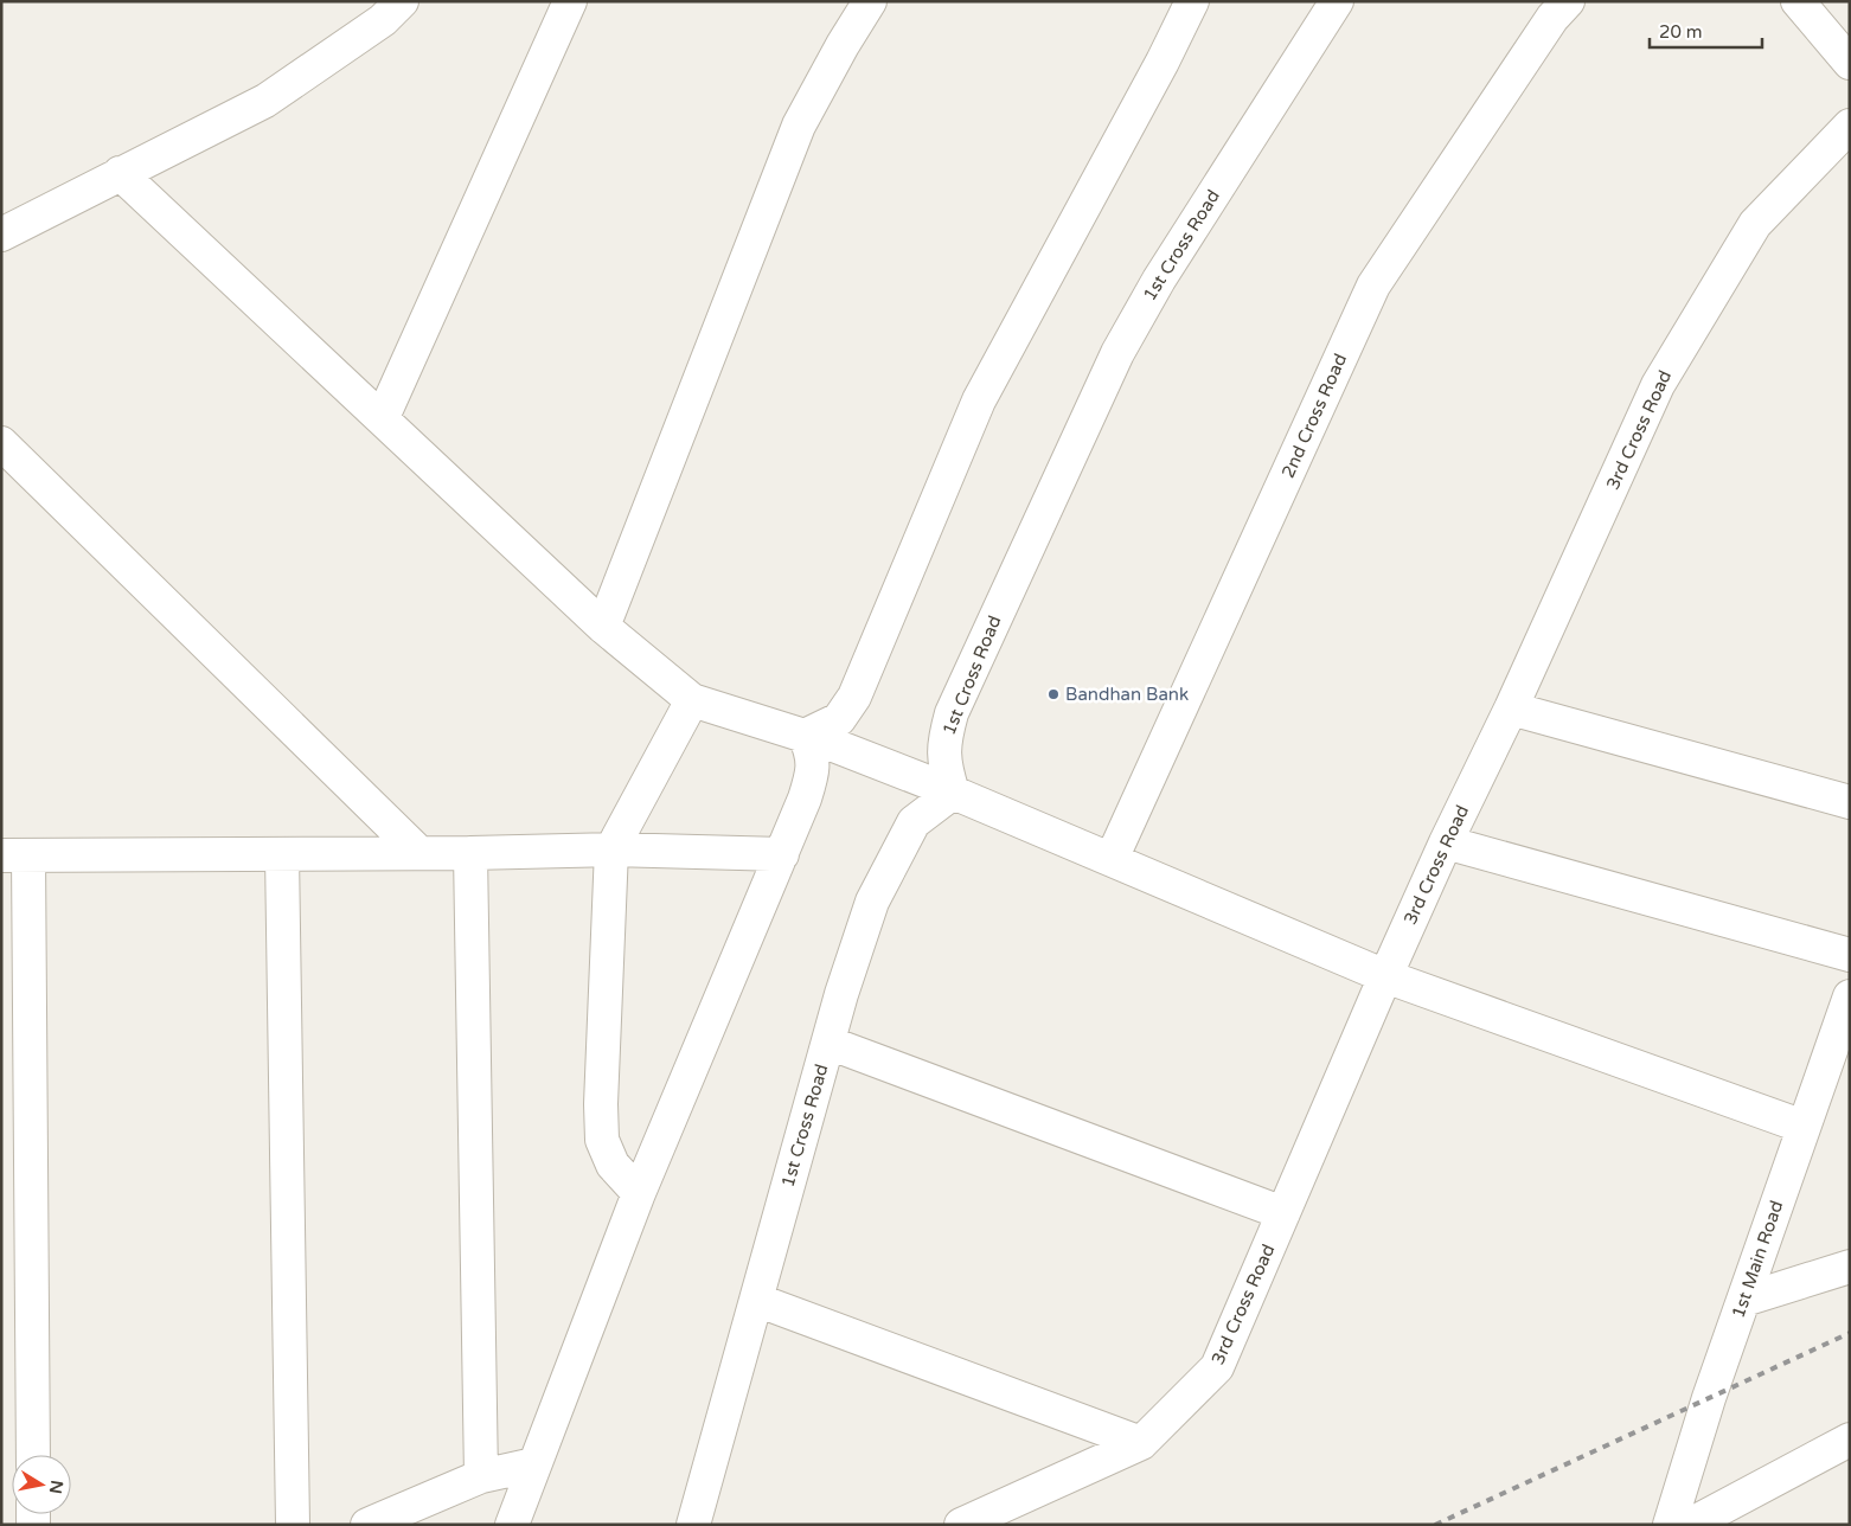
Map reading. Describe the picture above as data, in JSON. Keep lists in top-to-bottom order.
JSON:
{
  "streets": {
    "street": [
      "1st Cross Road",
      "2nd Cross Road",
      "3rd Cross Road",
      "1st Main Road"
    ]
  },
  "places": ["Bandhan Bank"],
  "scale_bar": "20 m",
  "north": "right"
}
